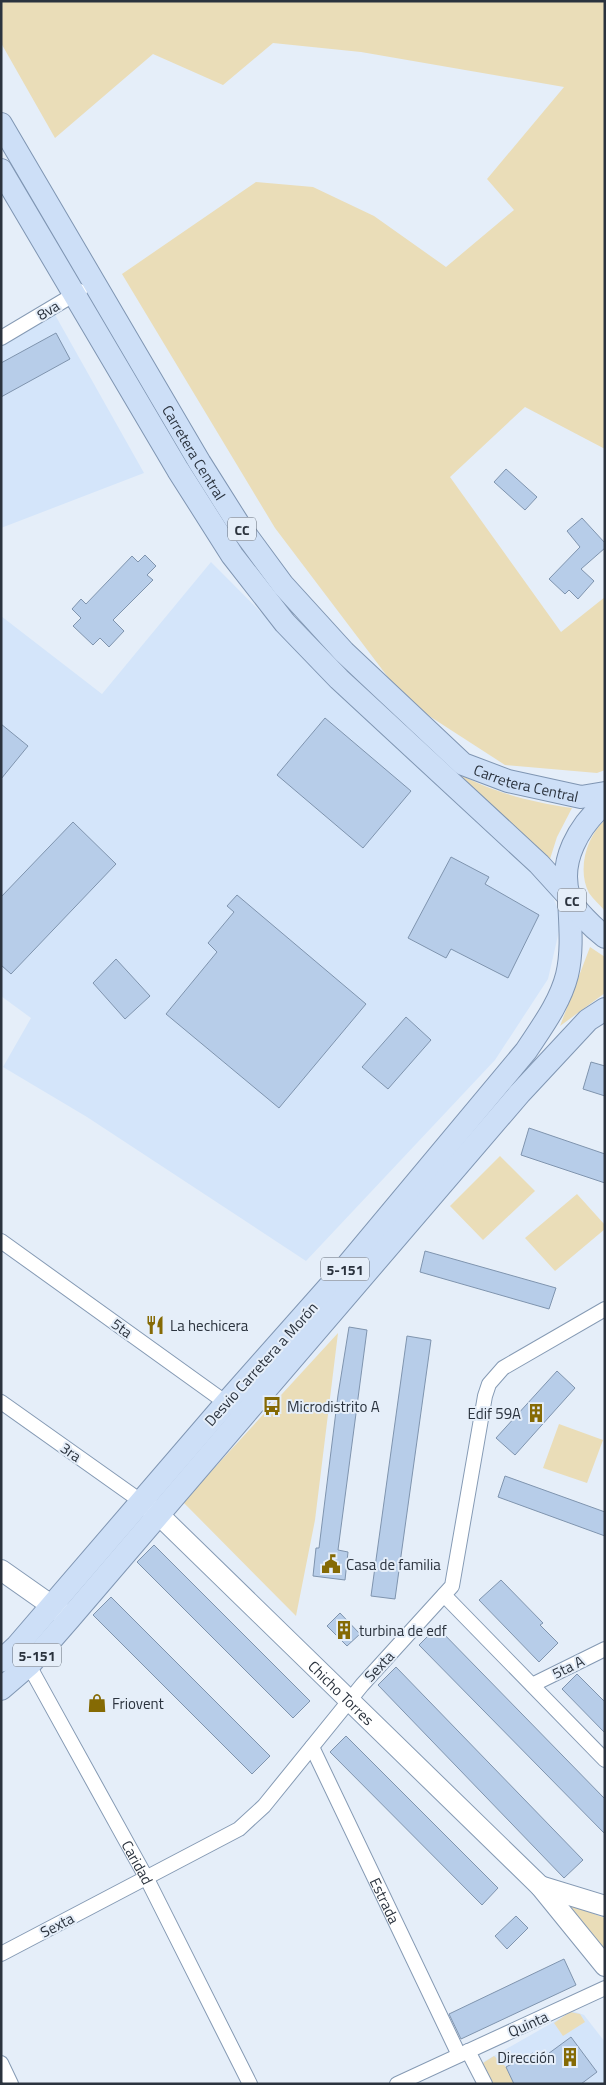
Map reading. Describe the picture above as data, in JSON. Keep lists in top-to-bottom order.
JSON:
{
  "streets": {
    "main road": [
      "Carretera Central",
      "CC",
      "5-151",
      "Desvio Carretera a Morón"
    ],
    "street": [
      "8va",
      "5ta",
      "3ra",
      "Sexta",
      "5ta A",
      "Chicho Torres",
      "Caridad",
      "Estrada",
      "Quinta"
    ]
  },
  "crossings": [
    ["8va", "Carretera Central"],
    ["Carretera Central", "CC"],
    ["Carretera Central", "Desvio Carretera a Morón"],
    ["CC", "Desvio Carretera a Morón"],
    ["5ta", "Desvio Carretera a Morón"],
    ["Desvio Carretera a Morón", "3ra"],
    ["Desvio Carretera a Morón", "Chicho Torres"],
    ["Desvio Carretera a Morón", "Caridad"],
    ["3ra", "Chicho Torres"],
    ["Sexta", "Chicho Torres"],
    ["Sexta", "Caridad"],
    ["Sexta", "Estrada"],
    ["Estrada", "Quinta"]
  ],
  "places": {
    "restaurant": ["La hechicera"],
    "bus stop": ["Microdistrito A"],
    "building": ["Edif 59A", "turbina de edf", "Dirección"],
    "public building": ["Casa de familia"],
    "shop": ["Friovent"]
  }
}
